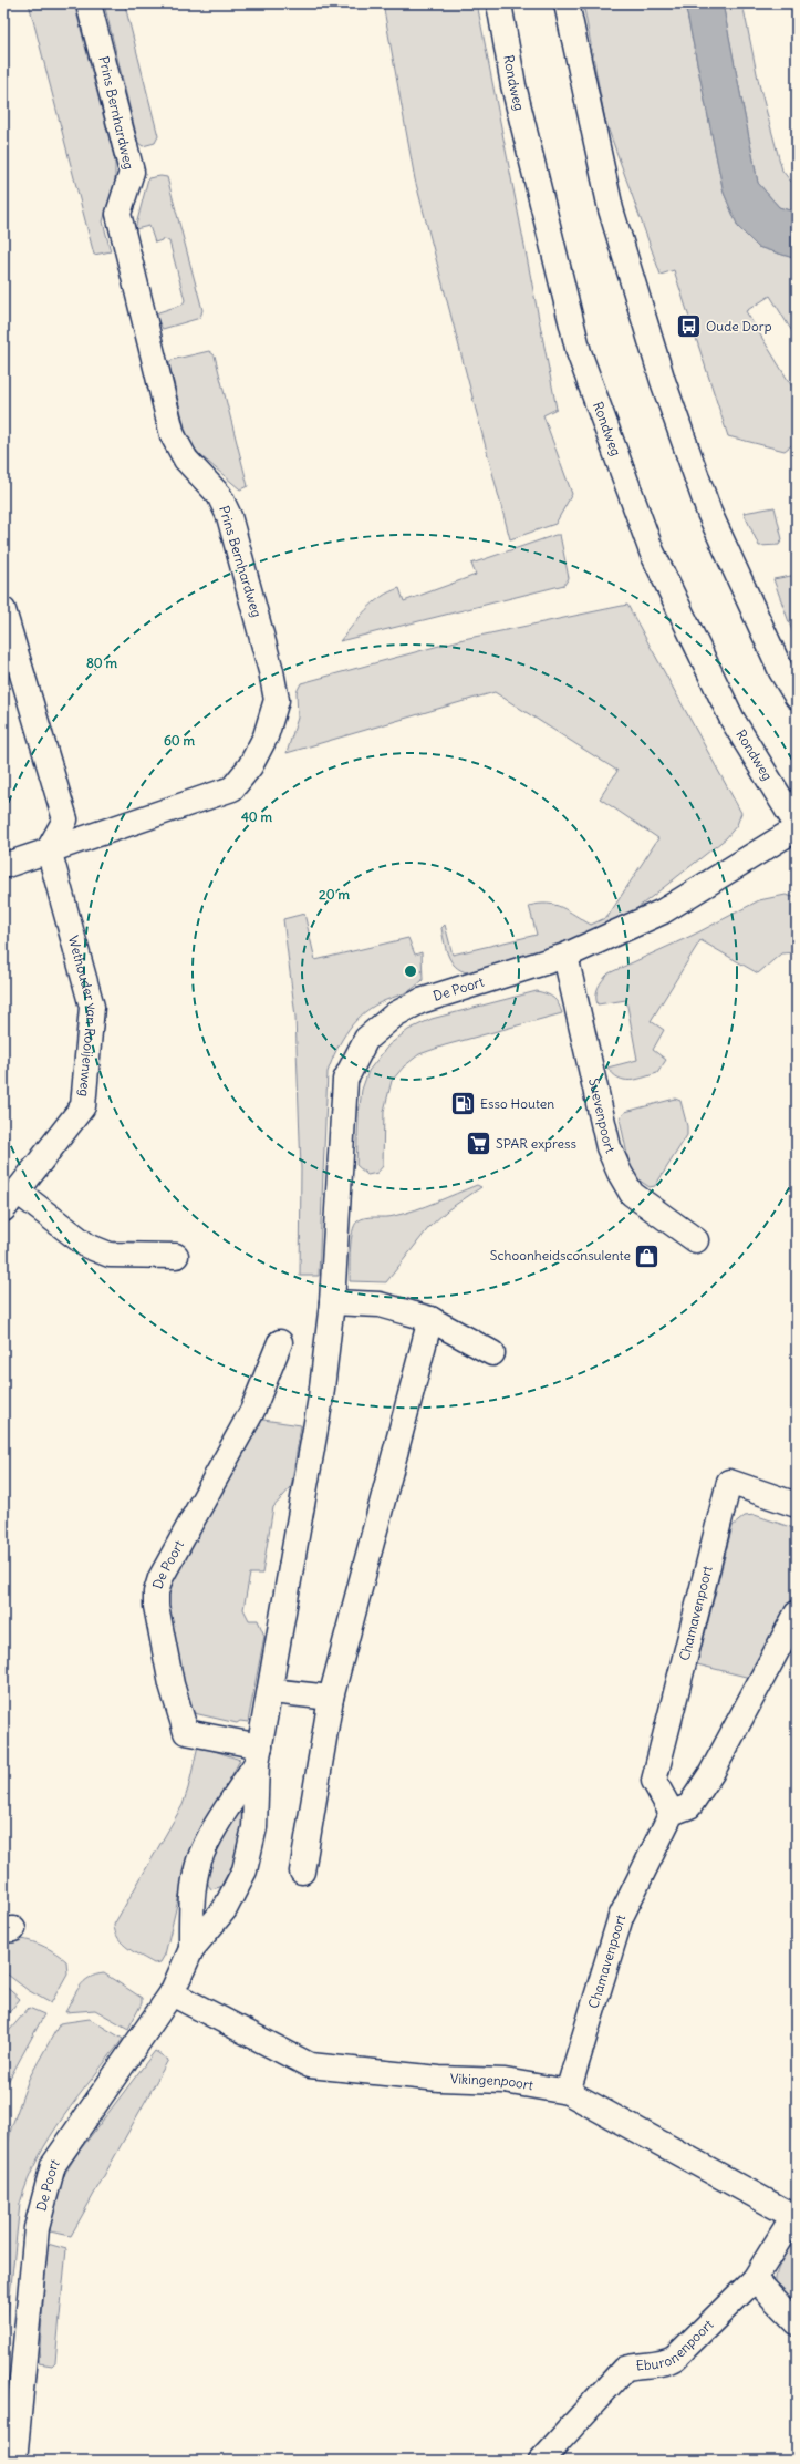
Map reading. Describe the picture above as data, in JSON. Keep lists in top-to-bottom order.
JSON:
{
  "streets": {
    "street": [
      "Rondweg",
      "Prins Bernhardweg",
      "De Poort",
      "Wethouder van Rooijenweg",
      "Suevenpoort",
      "Chamavenpoort",
      "Vikingenpoort",
      "Eburonenpoort"
    ]
  },
  "crossings": [
    ["Rondweg", "De Poort"],
    ["Prins Bernhardweg", "Wethouder van Rooijenweg"],
    ["De Poort", "Suevenpoort"],
    ["De Poort", "Vikingenpoort"],
    ["Chamavenpoort", "Vikingenpoort"],
    ["Vikingenpoort", "Eburonenpoort"]
  ],
  "places": {
    "bus stop": ["Oude Dorp"],
    "fuel station": ["Esso Houten"],
    "supermarket": ["SPAR express"],
    "shop": ["Schoonheidsconsulente"]
  },
  "rings": [
    "80 m",
    "60 m",
    "40 m",
    "20 m"
  ]
}
